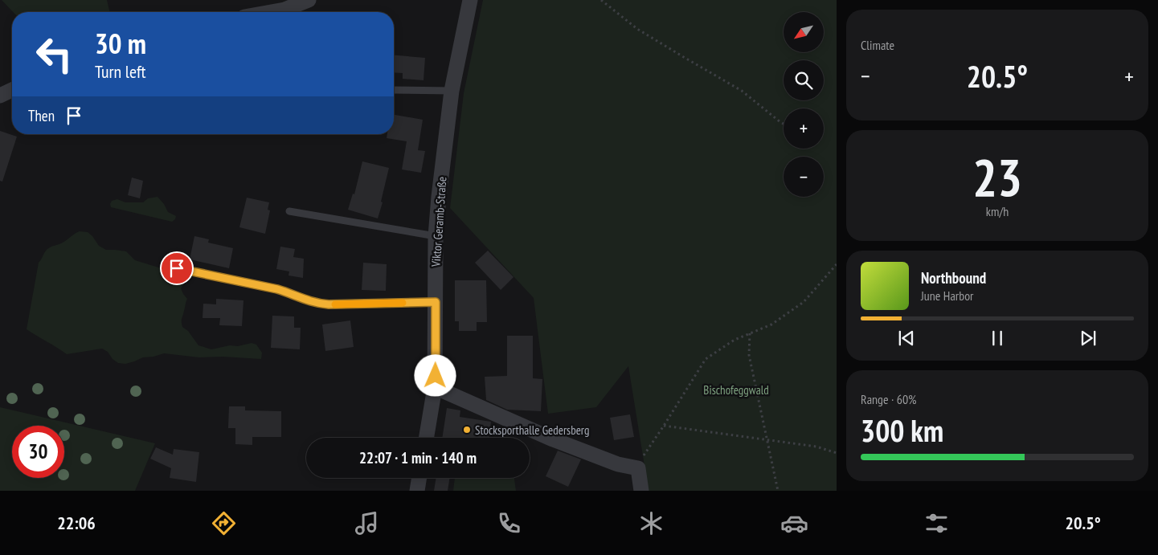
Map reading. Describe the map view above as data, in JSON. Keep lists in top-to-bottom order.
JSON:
{
  "streets": {
    "street": ["Viktor Geramb-Straße"]
  },
  "parks": ["Bischofeggwald"],
  "places": ["Stocksporthalle Gedersberg"],
  "north": "bottom left",
  "page": {
    "tile": [
      "Climate",
      ["23", "km/h"],
      ["Range · 60%", "300 km"]
    ],
    "map_buttons": ["+", "−"],
    "turn": ["30 m", "Turn left"],
    "heat": ["−", "20.5°", "+"],
    "then": "Then",
    "song": ["Northbound", "June Harbor"],
    "limit": "30",
    "trip": "22:07 · 1 min · 140 m",
    "tabs": ["22:06", "20.5°"]
  }
}
